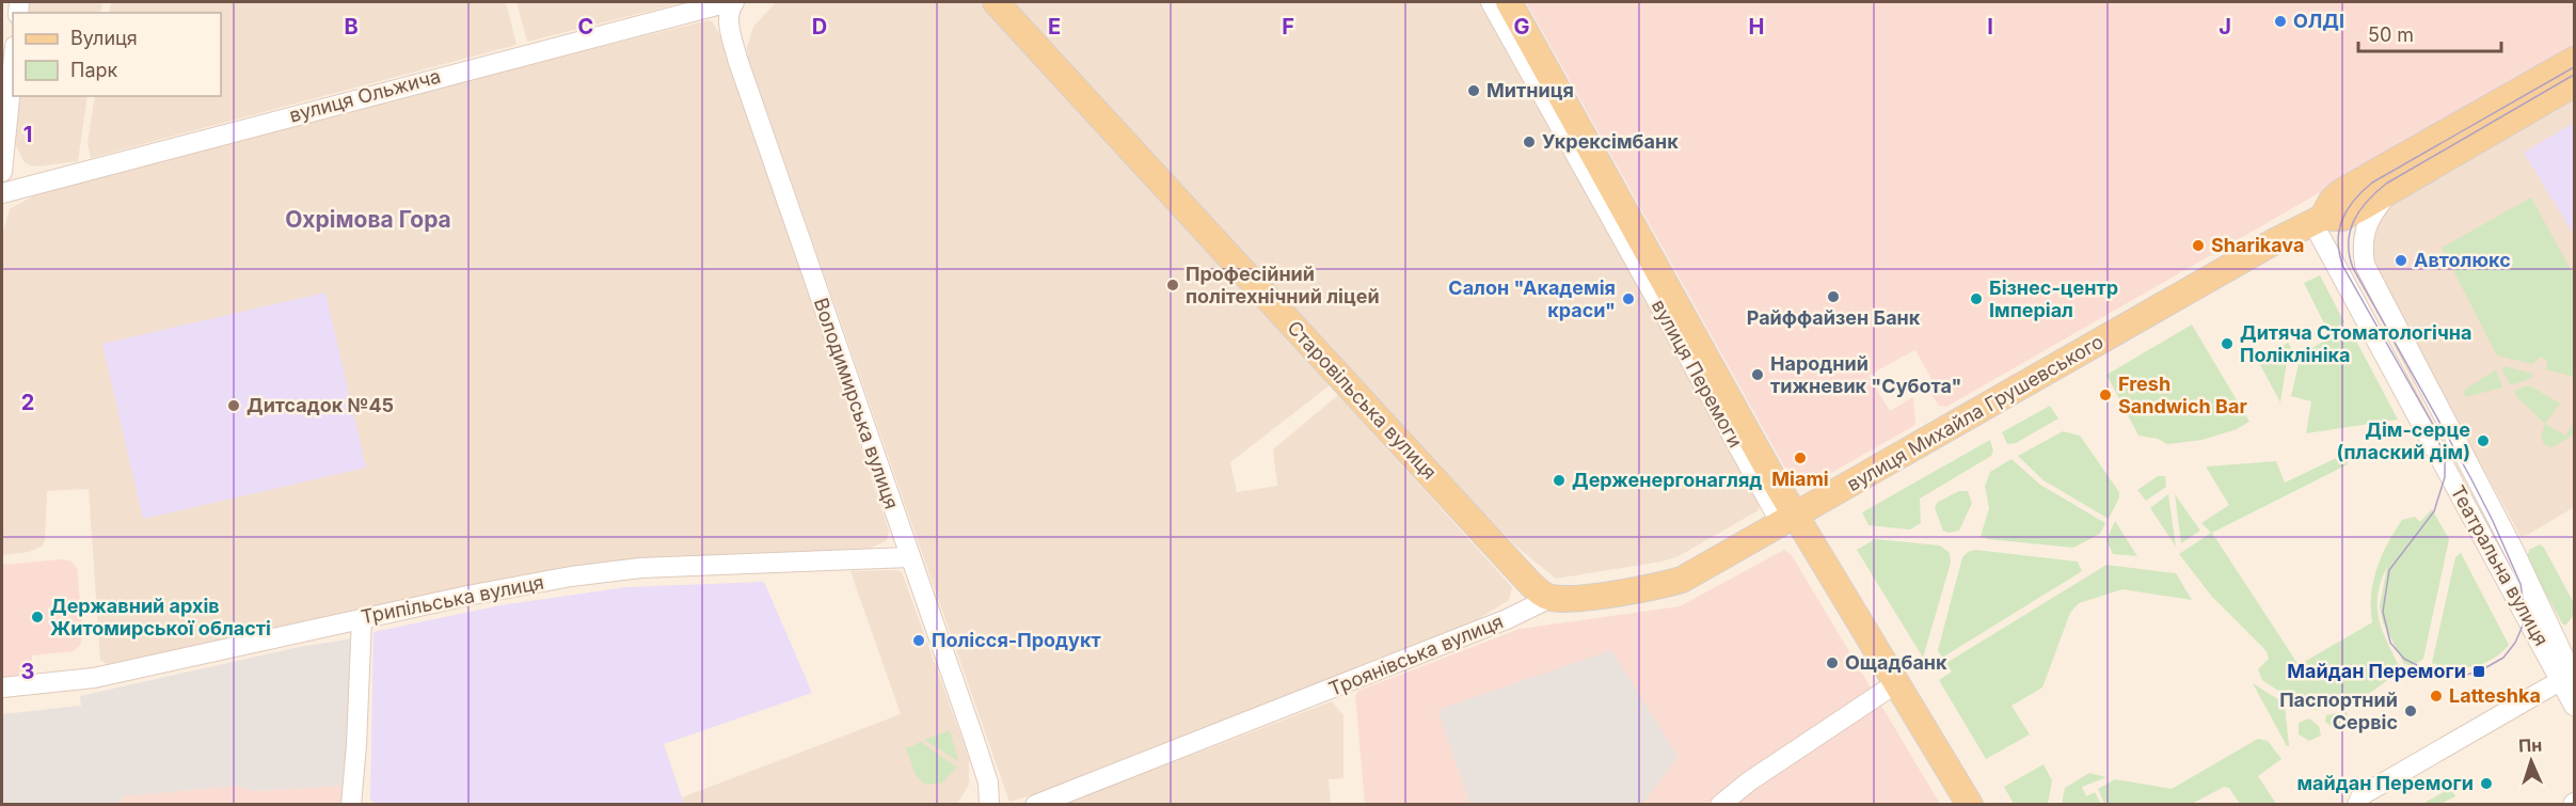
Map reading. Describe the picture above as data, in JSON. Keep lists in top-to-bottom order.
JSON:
{
  "streets": {
    "main road": [
      "вулиця Перемоги",
      "Старовільська вулиця",
      "вулиця Михайла Грушевського",
      "Троянівська вулиця"
    ],
    "street": [
      "вулиця Ольжича",
      "Володимирська вулиця",
      "Театральна вулиця",
      "Трипільська вулиця"
    ]
  },
  "crossings": [
    ["вулиця Ольжича", "Володимирська вулиця"],
    ["вулиця Перемоги", "вулиця Михайла Грушевського"],
    ["вулиця Перемоги", "Троянівська вулиця"],
    ["Старовільська вулиця", "Троянівська вулиця"],
    ["Володимирська вулиця", "Трипільська вулиця"],
    ["вулиця Михайла Грушевського", "Театральна вулиця"],
    ["вулиця Михайла Грушевського", "Троянівська вулиця"]
  ],
  "districts": ["Охрімова Гора"],
  "places": {
    "other": [
      "ОЛДІ",
      "Митниця",
      "Укрексімбанк",
      "Sharikava",
      "Автолюкс",
      "Професійний політехнічний ліцей",
      "Райффайзен Банк",
      "Салон \"Академія краси\"",
      "Бізнес-центр Імперіал",
      "Дитяча Стоматологічна Поліклініка",
      "Народний тижневик \"Субота\"",
      "Fresh Sandwich Bar",
      "Дитсадок №45",
      "Дім-серце (плаский дім)",
      "Miami",
      "Держенергонагляд",
      "Державний архів Житомирської області",
      "Полісся-Продукт",
      "Ощадбанк",
      "Latteshka",
      "Паспортний Сервіс",
      "майдан Перемоги"
    ],
    "transit": ["Майдан Перемоги"]
  },
  "legend": ["Вулиця", "Парк"],
  "scale_bar": "50 m",
  "north": "top",
  "grid": {
    "columns": [
      "B",
      "C",
      "D",
      "E",
      "F",
      "G",
      "H",
      "I",
      "J"
    ],
    "rows": ["1", "2", "3"]
  }
}
